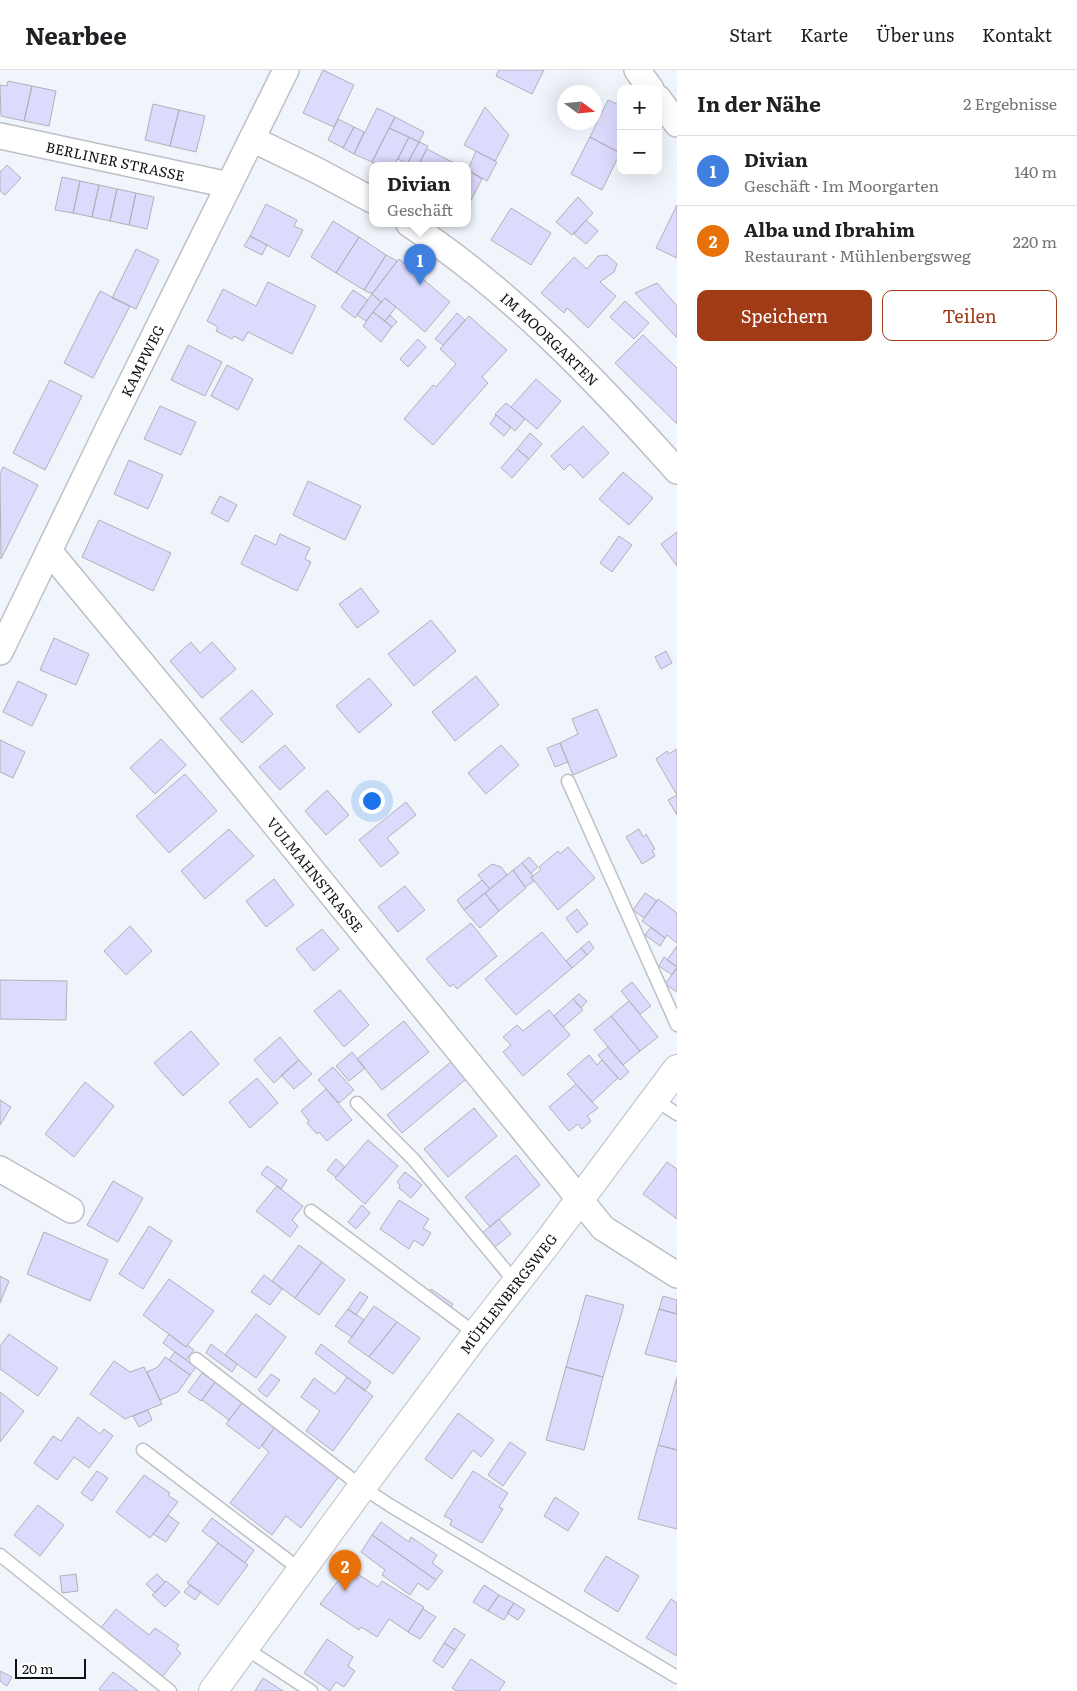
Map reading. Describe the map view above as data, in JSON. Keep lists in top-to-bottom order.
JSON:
{
  "streets": {
    "street": [
      "BERLINER STRASSE",
      "IM MOORGARTEN",
      "KAMPWEG",
      "VULMAHNSTRASSE",
      "MÜHLENBERGSWEG"
    ]
  },
  "crossings": [
    ["BERLINER STRASSE", "KAMPWEG"],
    ["KAMPWEG", "VULMAHNSTRASSE"],
    ["VULMAHNSTRASSE", "MÜHLENBERGSWEG"]
  ],
  "scale_bar": "20 m",
  "north": "right",
  "page": {
    "header": "Nearbee",
    "nav": [
      "Start",
      "Karte",
      "Über uns",
      "Kontakt"
    ],
    "heading": ["In der Nähe", "2 Ergebnisse"],
    "map_buttons": ["+", "−"],
    "list": [
      {
        "mark": "1",
        "name": "Divian",
        "note": "Geschäft · Im Moorgarten",
        "value": "140 m"
      },
      {
        "mark": "2",
        "name": "Alba und Ibrahim",
        "note": "Restaurant · Mühlenbergsweg",
        "value": "220 m"
      }
    ],
    "popup": ["Divian", "Geschäft"],
    "pins": ["1", "2"],
    "buttons": ["Speichern", "Teilen"],
    "scale": "20 m"
  }
}
